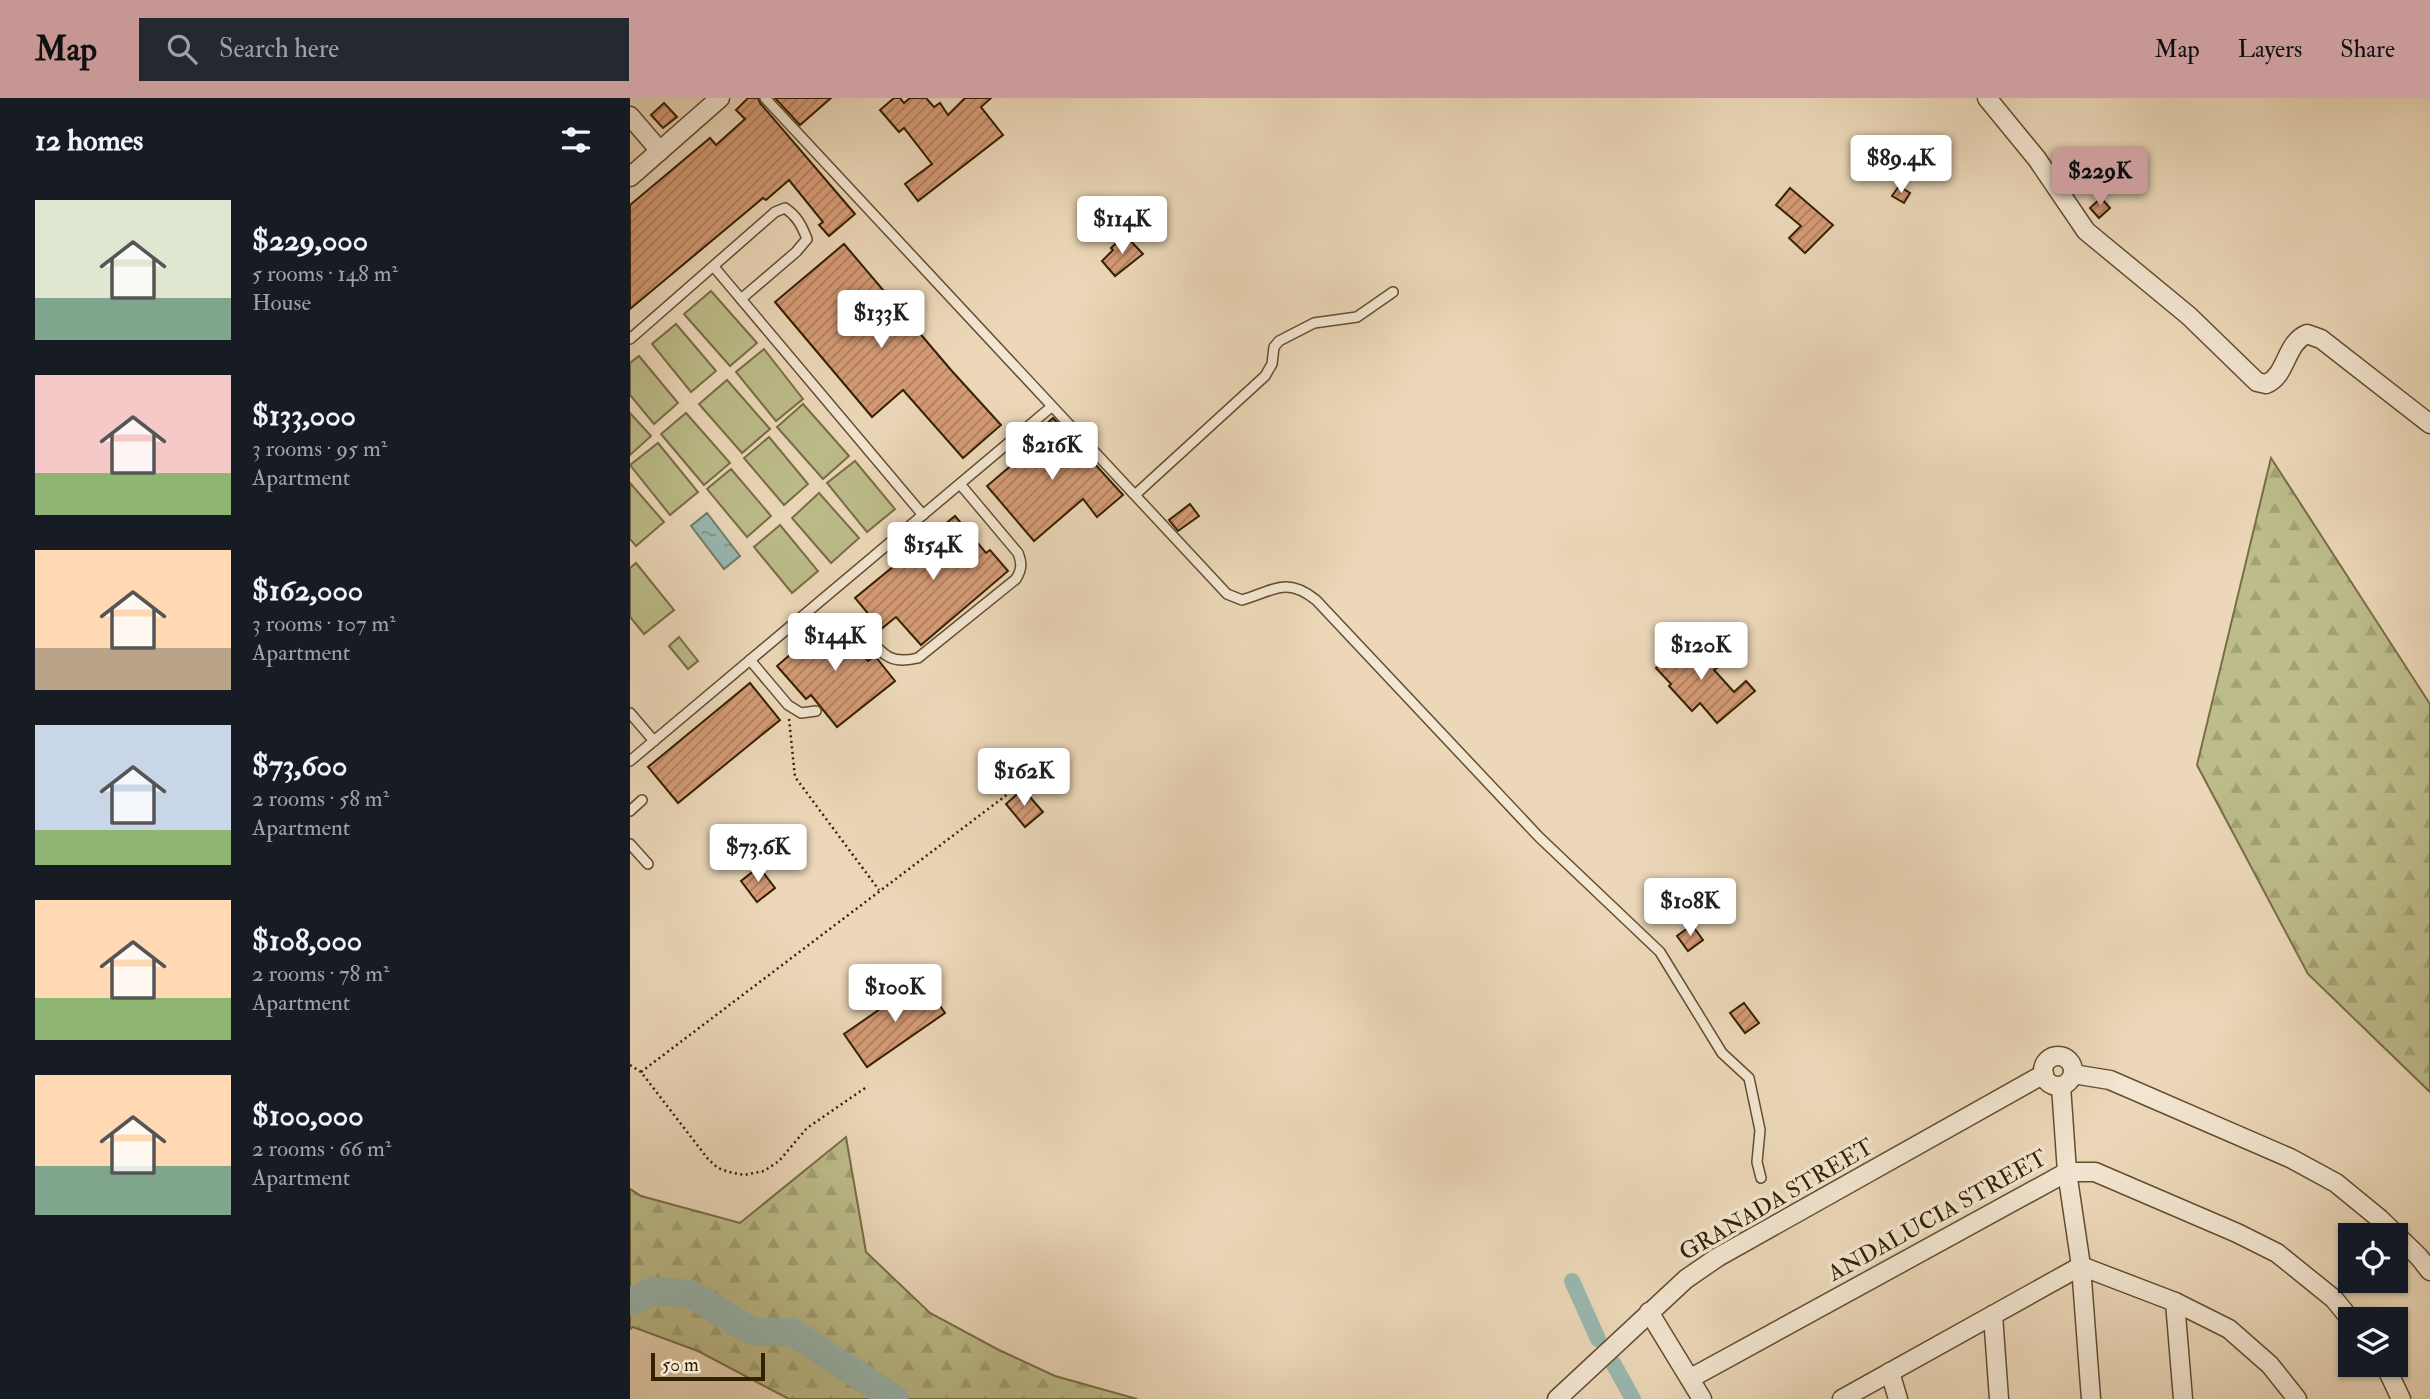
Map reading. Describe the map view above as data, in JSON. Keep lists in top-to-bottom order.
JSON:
{
  "streets": {
    "street": ["GRANADA STREET", "ANDALUCIA STREET"]
  },
  "scale_bar": "50 m",
  "page": {
    "header": "Map",
    "search": "Search here",
    "nav": ["Map", "Layers", "Share"],
    "heading": "12 homes",
    "price": [
      "$89.4K",
      "$229K",
      "$114K",
      "$133K",
      "$216K",
      "$154K",
      "$144K",
      "$120K",
      "$162K",
      "$73.6K",
      "$108K",
      "$100K"
    ],
    "list": [
      {
        "name": "$229,000",
        "note": "5 rooms · 148 m² · House"
      },
      {
        "name": "$133,000",
        "note": "3 rooms · 95 m² · Apartment"
      },
      {
        "name": "$162,000",
        "note": "3 rooms · 107 m² · Apartment"
      },
      {
        "name": "$73,600",
        "note": "2 rooms · 58 m² · Apartment"
      },
      {
        "name": "$108,000",
        "note": "2 rooms · 78 m² · Apartment"
      },
      {
        "name": "$100,000",
        "note": "2 rooms · 66 m² · Apartment"
      }
    ],
    "scale": "50 m"
  }
}
